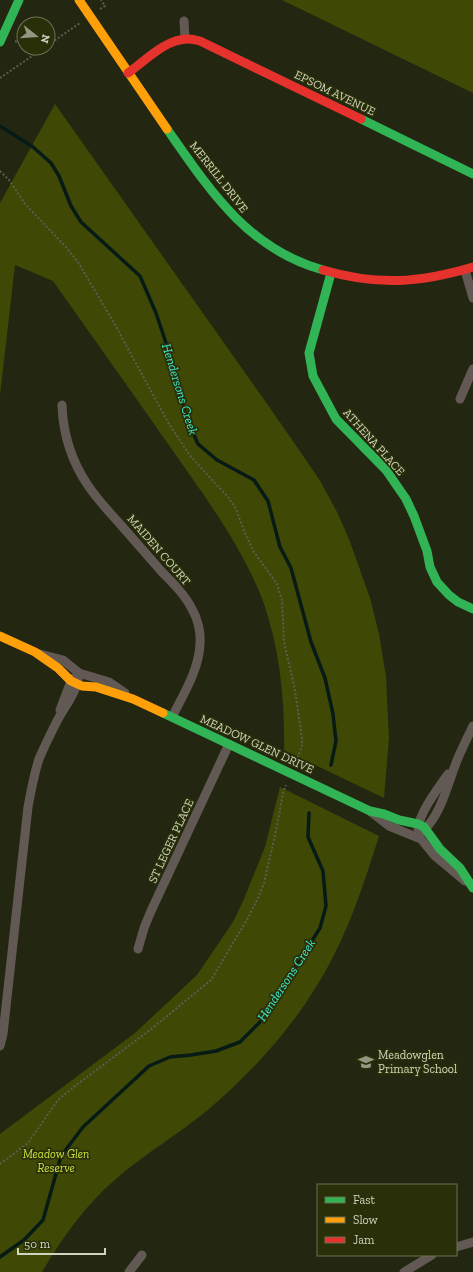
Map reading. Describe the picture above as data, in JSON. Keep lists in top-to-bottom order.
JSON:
{
  "streets": {
    "street": [
      "EPSOM AVENUE",
      "MERRILL DRIVE",
      "ATHENA PLACE",
      "MAIDEN COURT",
      "MEADOW GLEN DRIVE",
      "ST LEGER PLACE"
    ]
  },
  "crossings": [
    ["MERRILL DRIVE", "ATHENA PLACE"],
    ["MAIDEN COURT", "MEADOW GLEN DRIVE"],
    ["MEADOW GLEN DRIVE", "ST LEGER PLACE"]
  ],
  "water": ["Hendersons Creek"],
  "parks": ["Meadow Glen Reserve"],
  "places": {
    "school or university": ["Meadowglen Primary School"]
  },
  "legend": ["Fast", "Slow", "Jam"],
  "scale_bar": "50 m",
  "north": "right"
}
